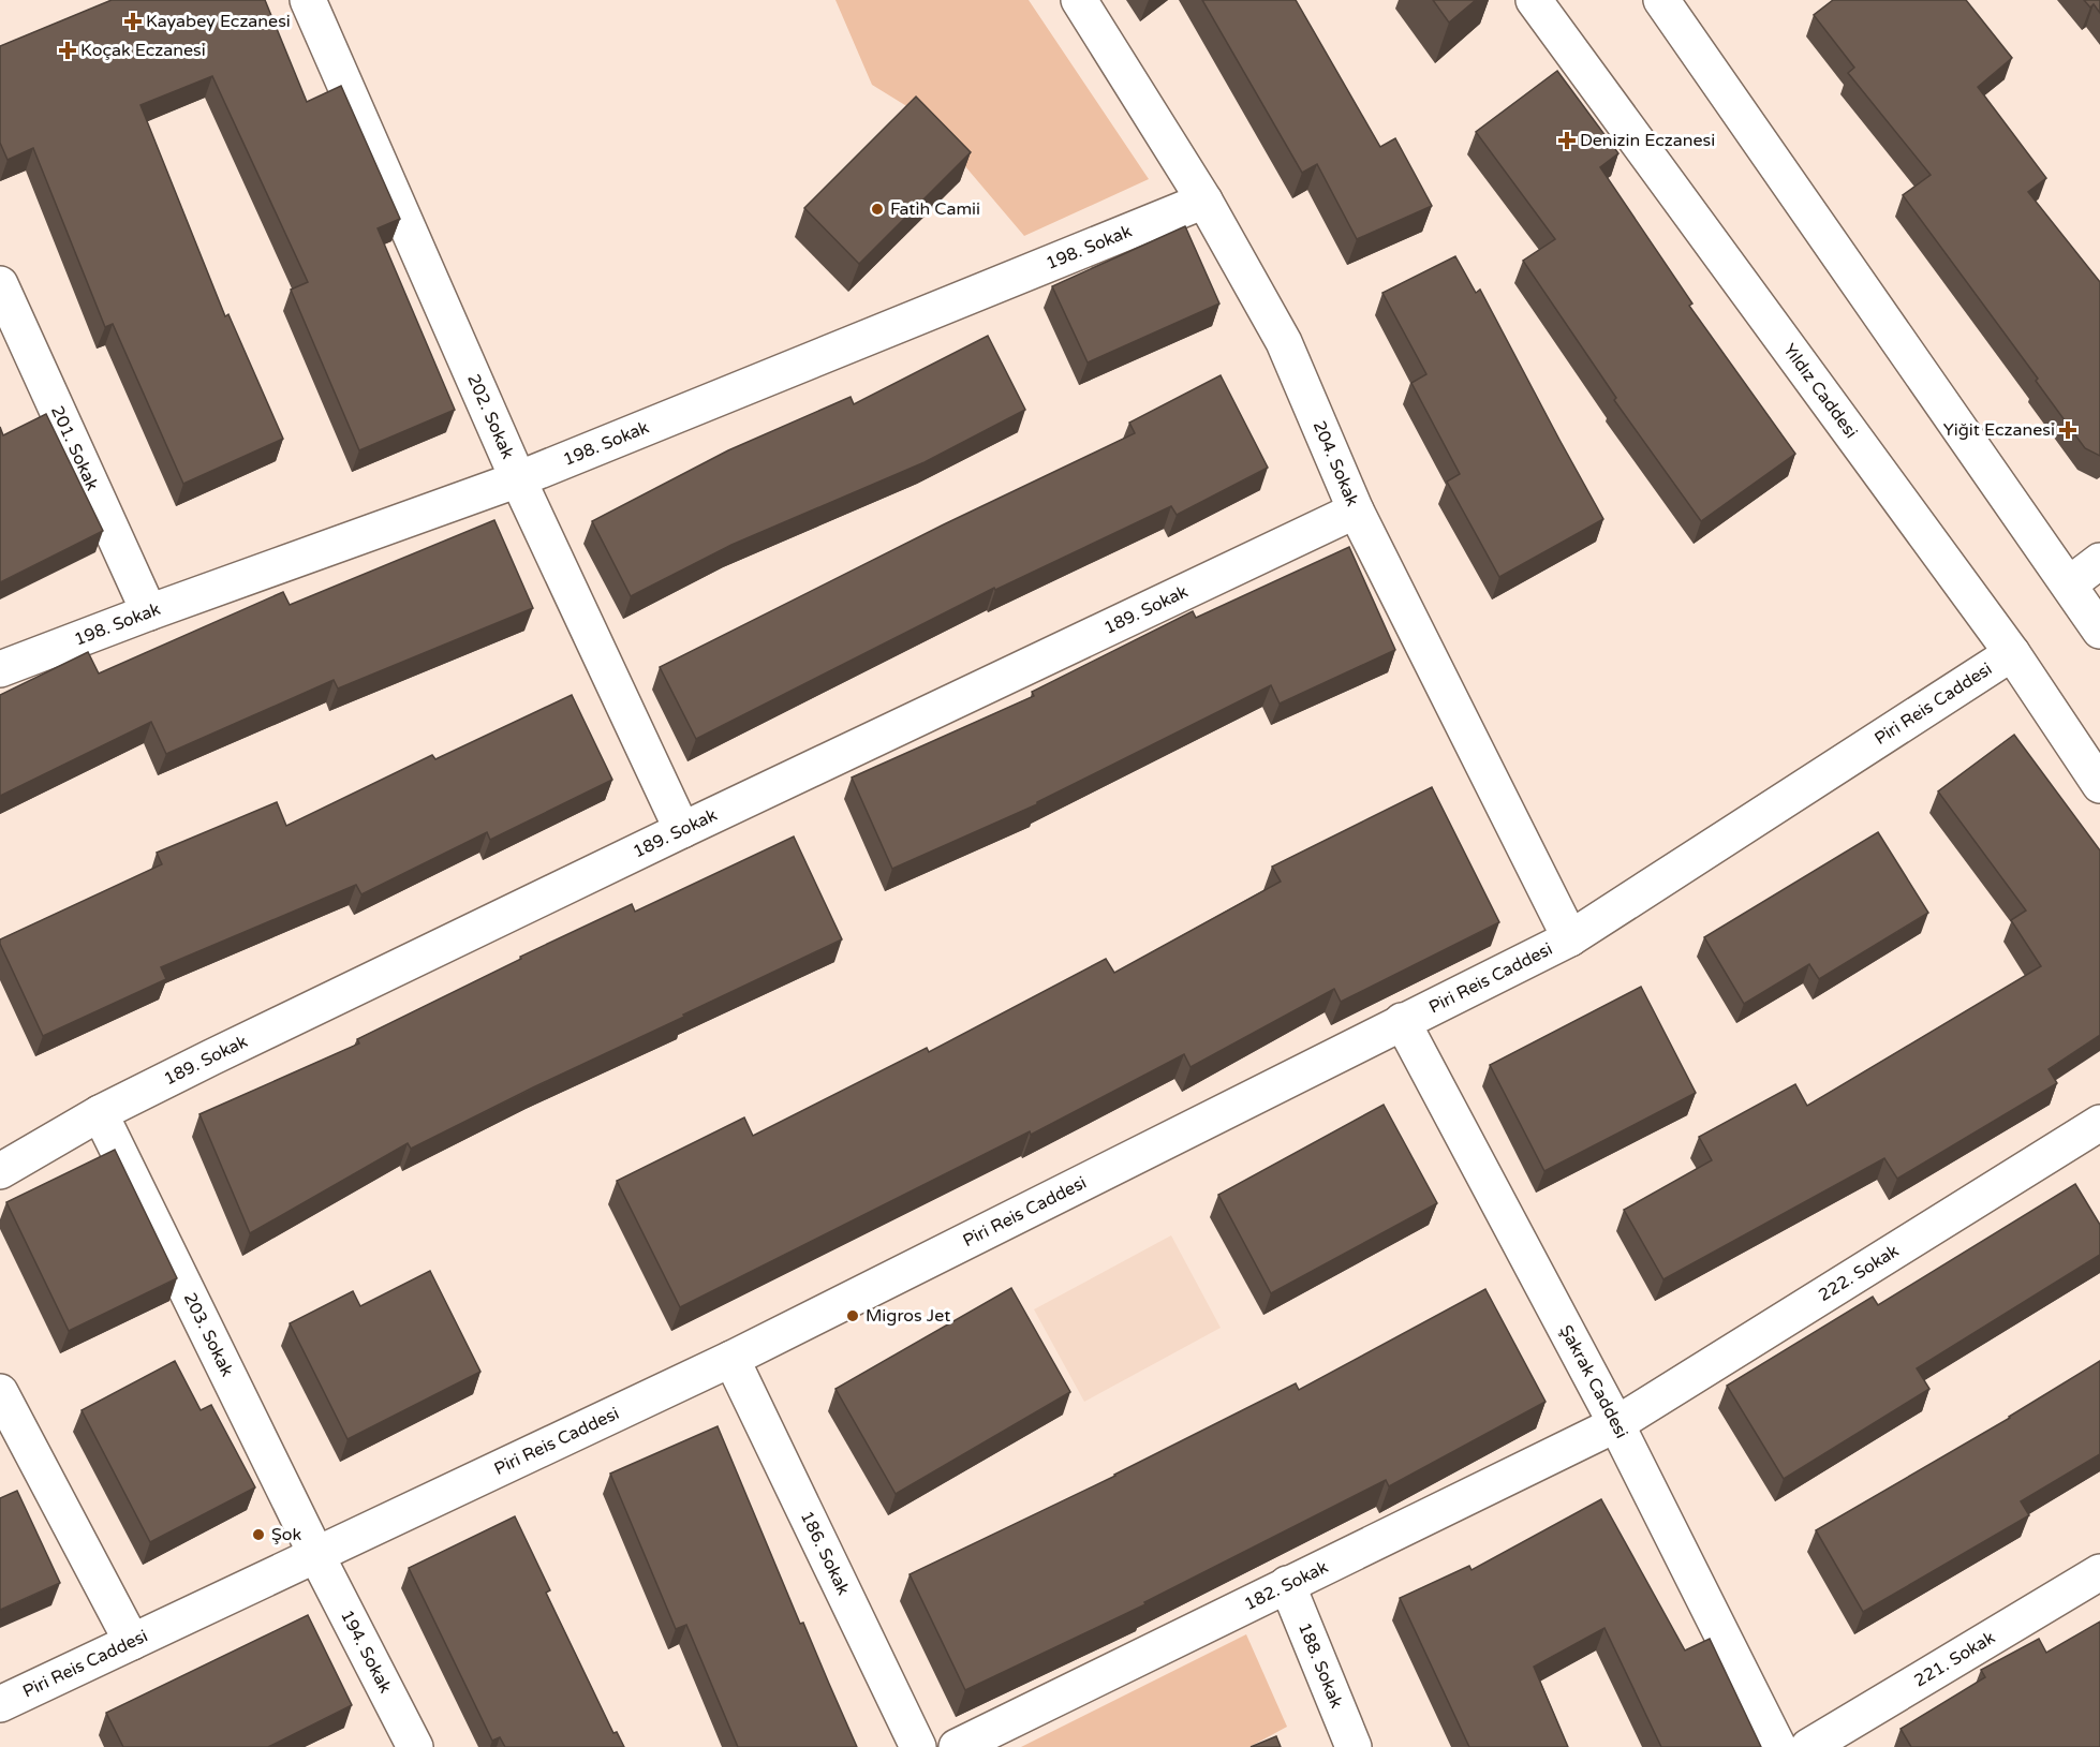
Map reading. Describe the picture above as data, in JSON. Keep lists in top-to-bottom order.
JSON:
{
  "streets": {
    "street": [
      "198. Sokak",
      "Yıldız Caddesi",
      "202. Sokak",
      "201. Sokak",
      "204. Sokak",
      "189. Sokak",
      "Piri Reis Caddesi",
      "222. Sokak",
      "203. Sokak",
      "Şakrak Caddesi",
      "186. Sokak",
      "182. Sokak",
      "194. Sokak",
      "221. Sokak",
      "188. Sokak"
    ]
  },
  "crossings": [
    ["198. Sokak", "202. Sokak"],
    ["198. Sokak", "201. Sokak"],
    ["198. Sokak", "204. Sokak"],
    ["Yıldız Caddesi", "Piri Reis Caddesi"],
    ["202. Sokak", "189. Sokak"],
    ["204. Sokak", "189. Sokak"],
    ["204. Sokak", "Piri Reis Caddesi"],
    ["189. Sokak", "203. Sokak"],
    ["Piri Reis Caddesi", "203. Sokak"],
    ["Piri Reis Caddesi", "Şakrak Caddesi"],
    ["Piri Reis Caddesi", "186. Sokak"],
    ["Piri Reis Caddesi", "194. Sokak"],
    ["222. Sokak", "Şakrak Caddesi"],
    ["222. Sokak", "182. Sokak"],
    ["203. Sokak", "194. Sokak"],
    ["Şakrak Caddesi", "182. Sokak"],
    ["182. Sokak", "188. Sokak"]
  ],
  "places": {
    "health": [
      "Kayabey Eczanesi",
      "Koçak Eczanesi",
      "Denizin Eczanesi",
      "Yiğit Eczanesi"
    ],
    "other": ["Fatih Camii", "Migros Jet", "Şok"]
  }
}
